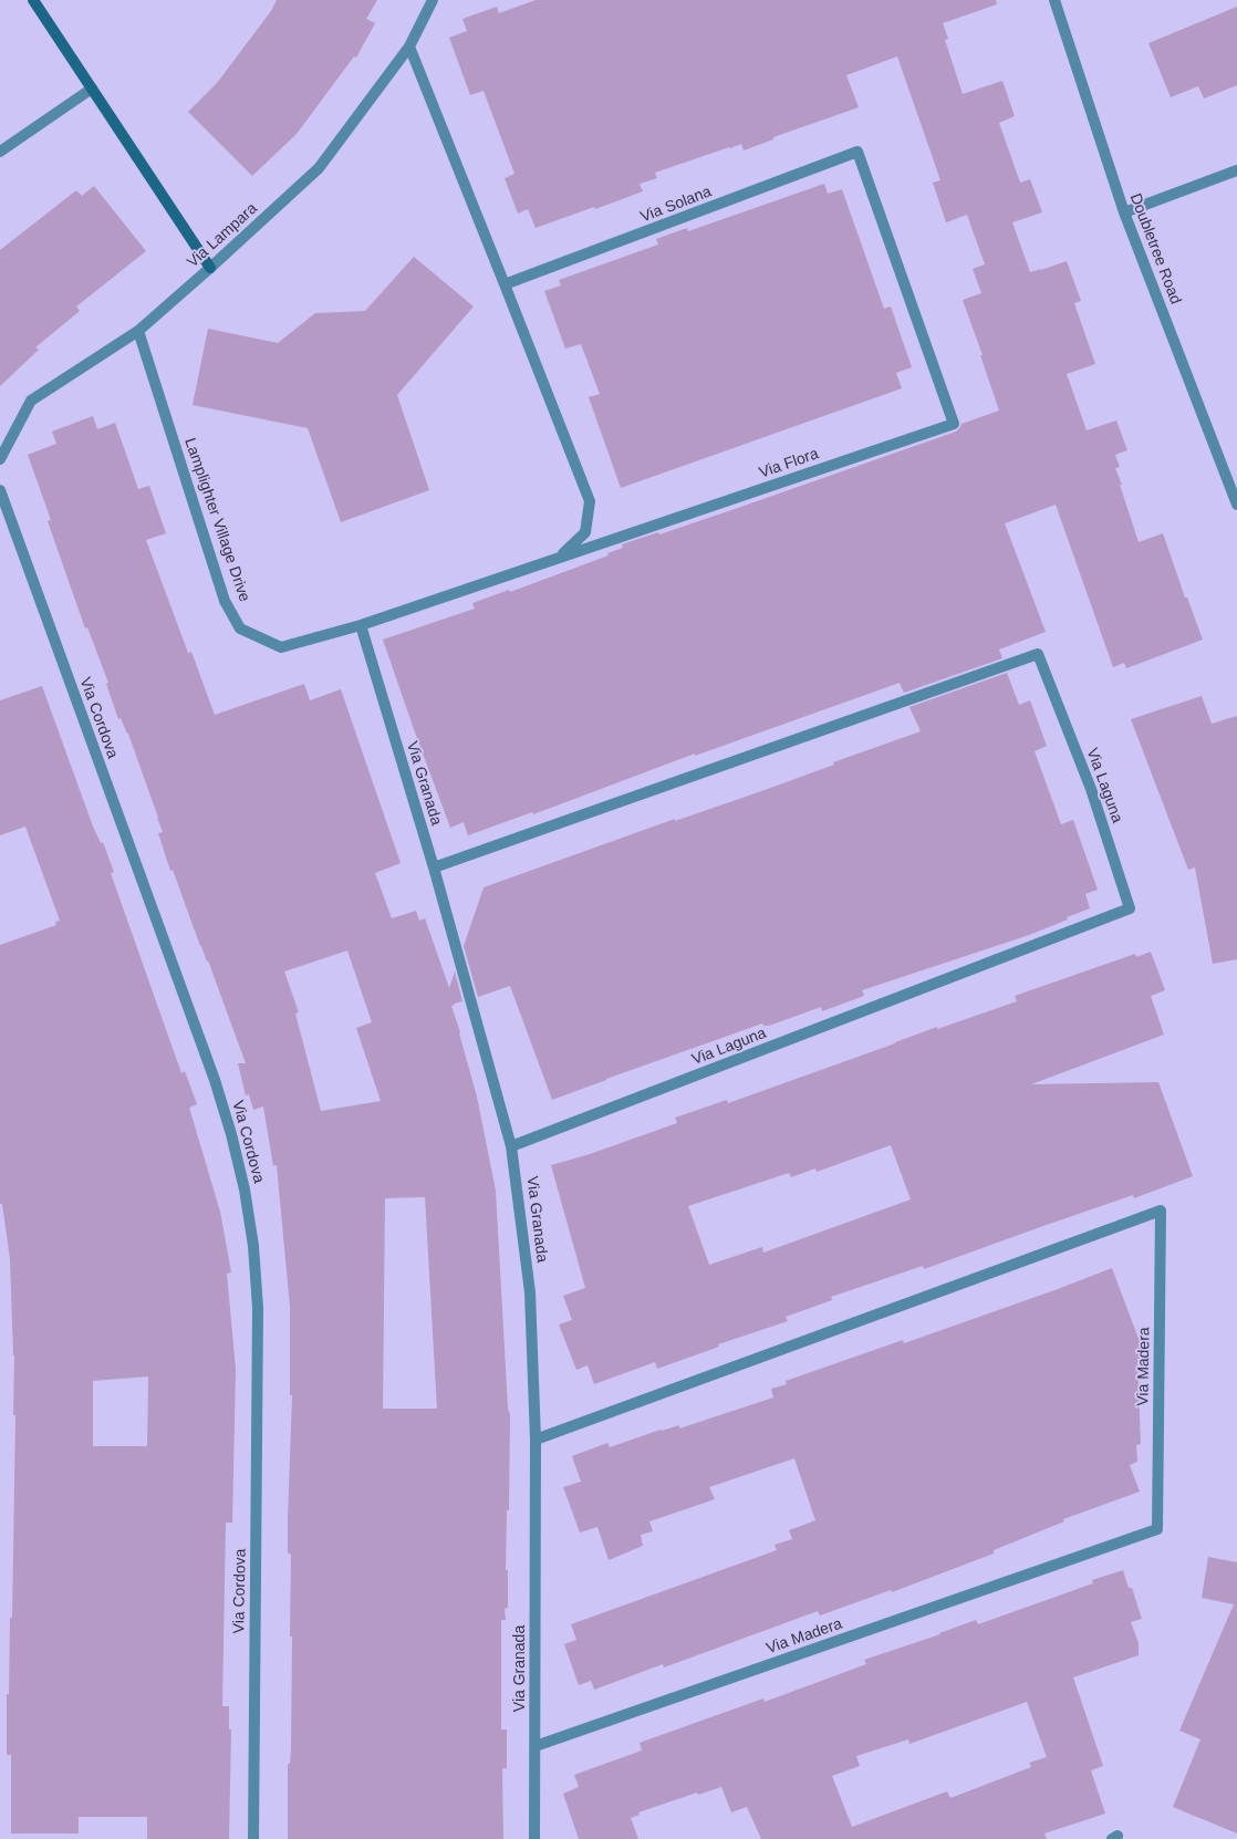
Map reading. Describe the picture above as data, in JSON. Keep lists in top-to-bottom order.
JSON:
{
  "streets": {
    "street": [
      "Via Solana",
      "Via Lampara",
      "Doubletree Road",
      "Via Flora",
      "Lamplighter Village Drive",
      "Via Cordova",
      "Via Granada",
      "Via Laguna",
      "Via Madera"
    ]
  },
  "crossings": [
    ["Via Solana", "Via Flora"],
    ["Via Lampara", "Lamplighter Village Drive"],
    ["Via Flora", "Lamplighter Village Drive"],
    ["Via Flora", "Via Granada"],
    ["Lamplighter Village Drive", "Via Granada"],
    ["Via Granada", "Via Laguna"],
    ["Via Granada", "Via Madera"]
  ]
}
